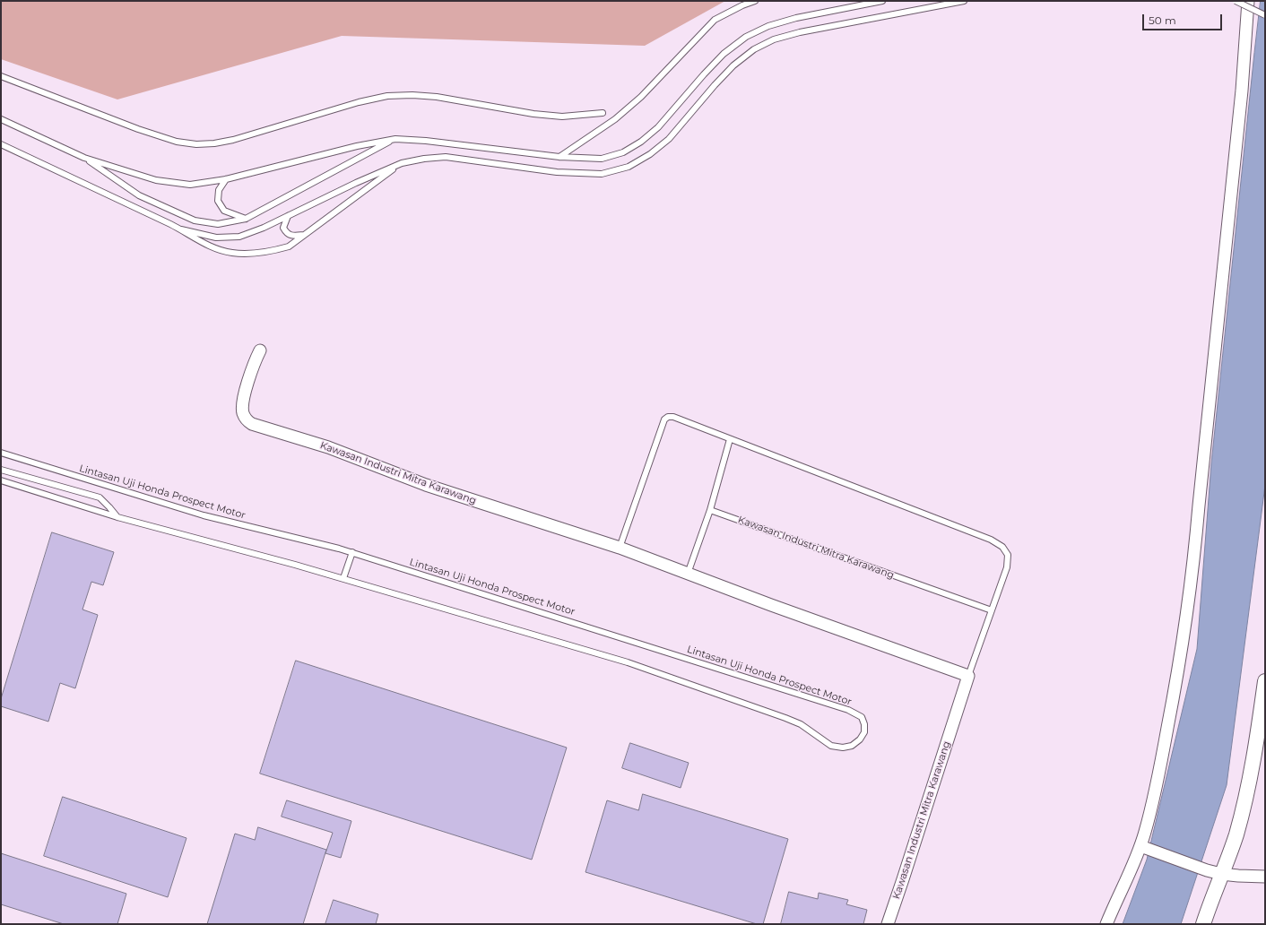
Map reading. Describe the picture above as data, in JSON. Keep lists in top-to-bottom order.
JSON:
{
  "streets": {
    "street": ["Kawasan Industri Mitra Karawang"],
    "lane": ["Lintasan Uji Honda Prospect Motor"]
  },
  "scale_bar": "50 m"
}
